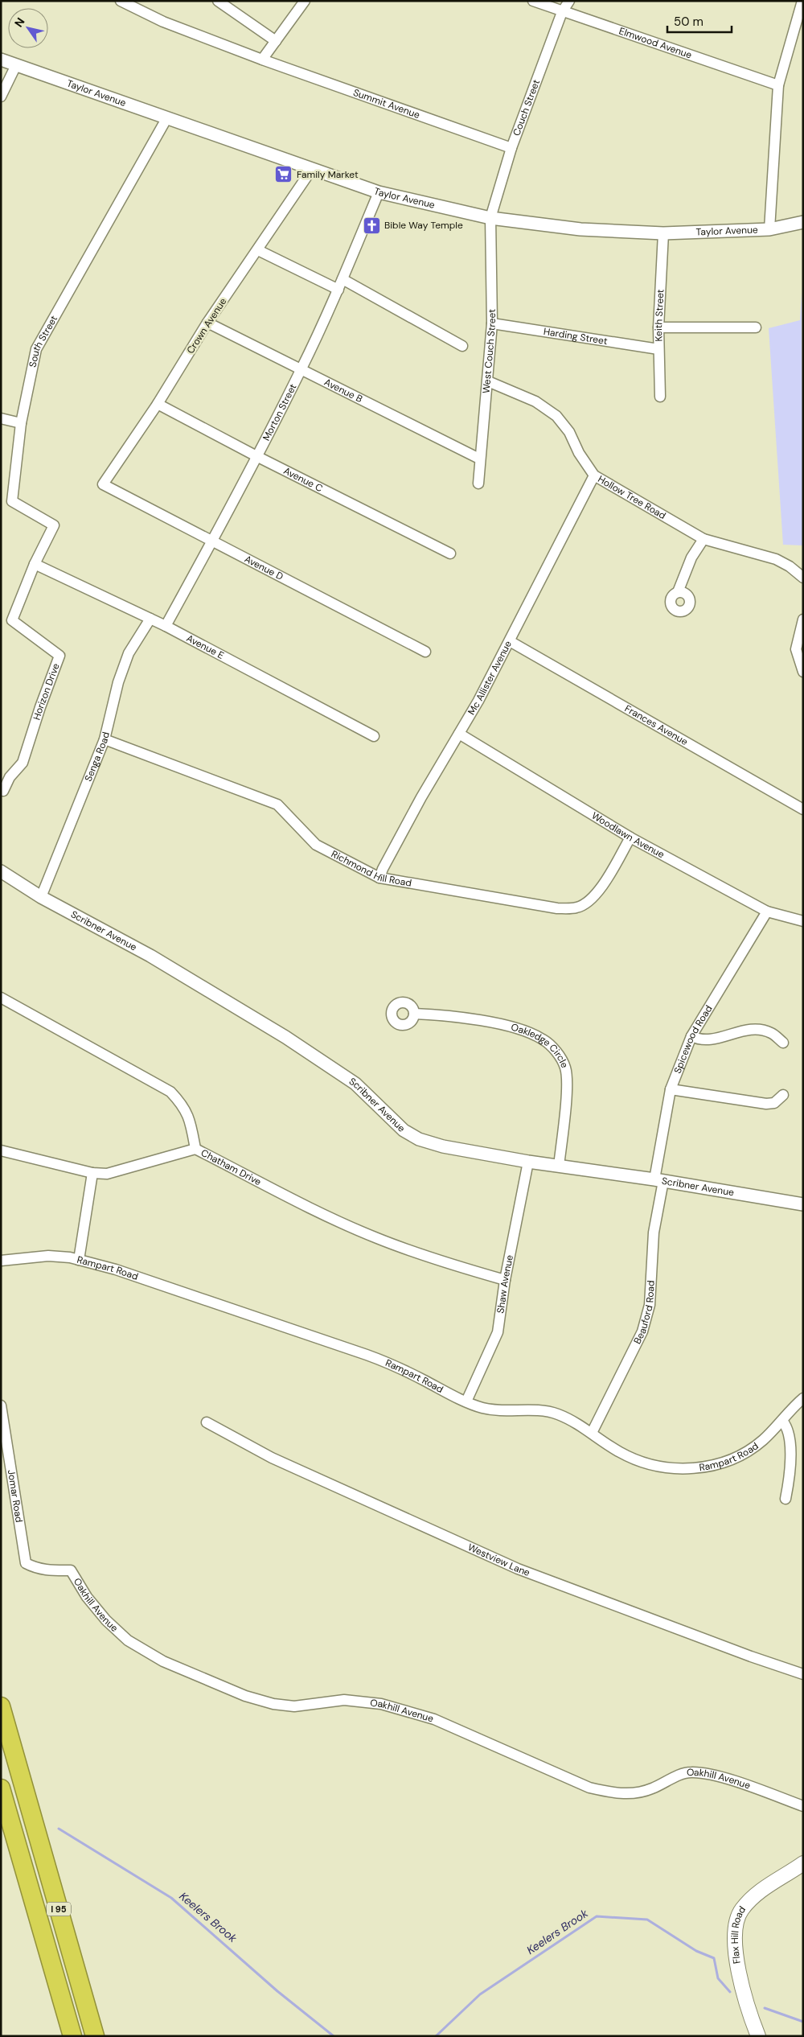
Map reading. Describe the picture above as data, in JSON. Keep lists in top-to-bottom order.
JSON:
{
  "streets": {
    "highway": ["I 95"],
    "main road": ["Flax Hill Road"],
    "street": [
      "Elmwood Avenue",
      "Taylor Avenue",
      "Summit Avenue",
      "Couch Street",
      "Keith Street",
      "Crown Avenue",
      "Harding Street",
      "South Street",
      "West Couch Street",
      "Avenue B",
      "Morton Street",
      "Avenue C",
      "Hollow Tree Road",
      "Avenue D",
      "Avenue E",
      "Mc Allister Avenue",
      "Horizon Drive",
      "Frances Avenue",
      "Senga Road",
      "Woodlawn Avenue",
      "Richmond Hill Road",
      "Scribner Avenue",
      "Spicewood Road",
      "Oakledge Circle",
      "Chatham Drive",
      "Rampart Road",
      "Shaw Avenue",
      "Beauford Road",
      "Jomar Road",
      "Westview Lane",
      "Oakhill Avenue"
    ]
  },
  "crossings": [
    ["Elmwood Avenue", "Couch Street"],
    ["Taylor Avenue", "Couch Street"],
    ["Taylor Avenue", "Keith Street"],
    ["Taylor Avenue", "Crown Avenue"],
    ["Taylor Avenue", "South Street"],
    ["Taylor Avenue", "West Couch Street"],
    ["Taylor Avenue", "Morton Street"],
    ["Summit Avenue", "Couch Street"],
    ["Couch Street", "West Couch Street"],
    ["Keith Street", "Harding Street"],
    ["Crown Avenue", "Avenue B"],
    ["Crown Avenue", "Avenue C"],
    ["Crown Avenue", "Avenue D"],
    ["Harding Street", "West Couch Street"],
    ["South Street", "Avenue E"],
    ["South Street", "Horizon Drive"],
    ["West Couch Street", "Avenue B"],
    ["West Couch Street", "Hollow Tree Road"],
    ["Avenue B", "Morton Street"],
    ["Morton Street", "Avenue C"],
    ["Morton Street", "Avenue D"],
    ["Morton Street", "Avenue E"],
    ["Hollow Tree Road", "Mc Allister Avenue"],
    ["Avenue E", "Horizon Drive"],
    ["Avenue E", "Senga Road"],
    ["Mc Allister Avenue", "Frances Avenue"],
    ["Mc Allister Avenue", "Woodlawn Avenue"],
    ["Mc Allister Avenue", "Richmond Hill Road"],
    ["Senga Road", "Richmond Hill Road"],
    ["Senga Road", "Scribner Avenue"],
    ["Woodlawn Avenue", "Richmond Hill Road"],
    ["Woodlawn Avenue", "Spicewood Road"],
    ["Scribner Avenue", "Spicewood Road"],
    ["Scribner Avenue", "Oakledge Circle"],
    ["Scribner Avenue", "Shaw Avenue"],
    ["Scribner Avenue", "Beauford Road"],
    ["Spicewood Road", "Beauford Road"],
    ["Chatham Drive", "Shaw Avenue"],
    ["Rampart Road", "Shaw Avenue"],
    ["Rampart Road", "Beauford Road"],
    ["Jomar Road", "Oakhill Avenue"]
  ],
  "water": ["Keelers Brook"],
  "places": {
    "supermarket": ["Family Market"],
    "church": ["Bible Way Temple"]
  },
  "scale_bar": "50 m",
  "north": "top left"
}
